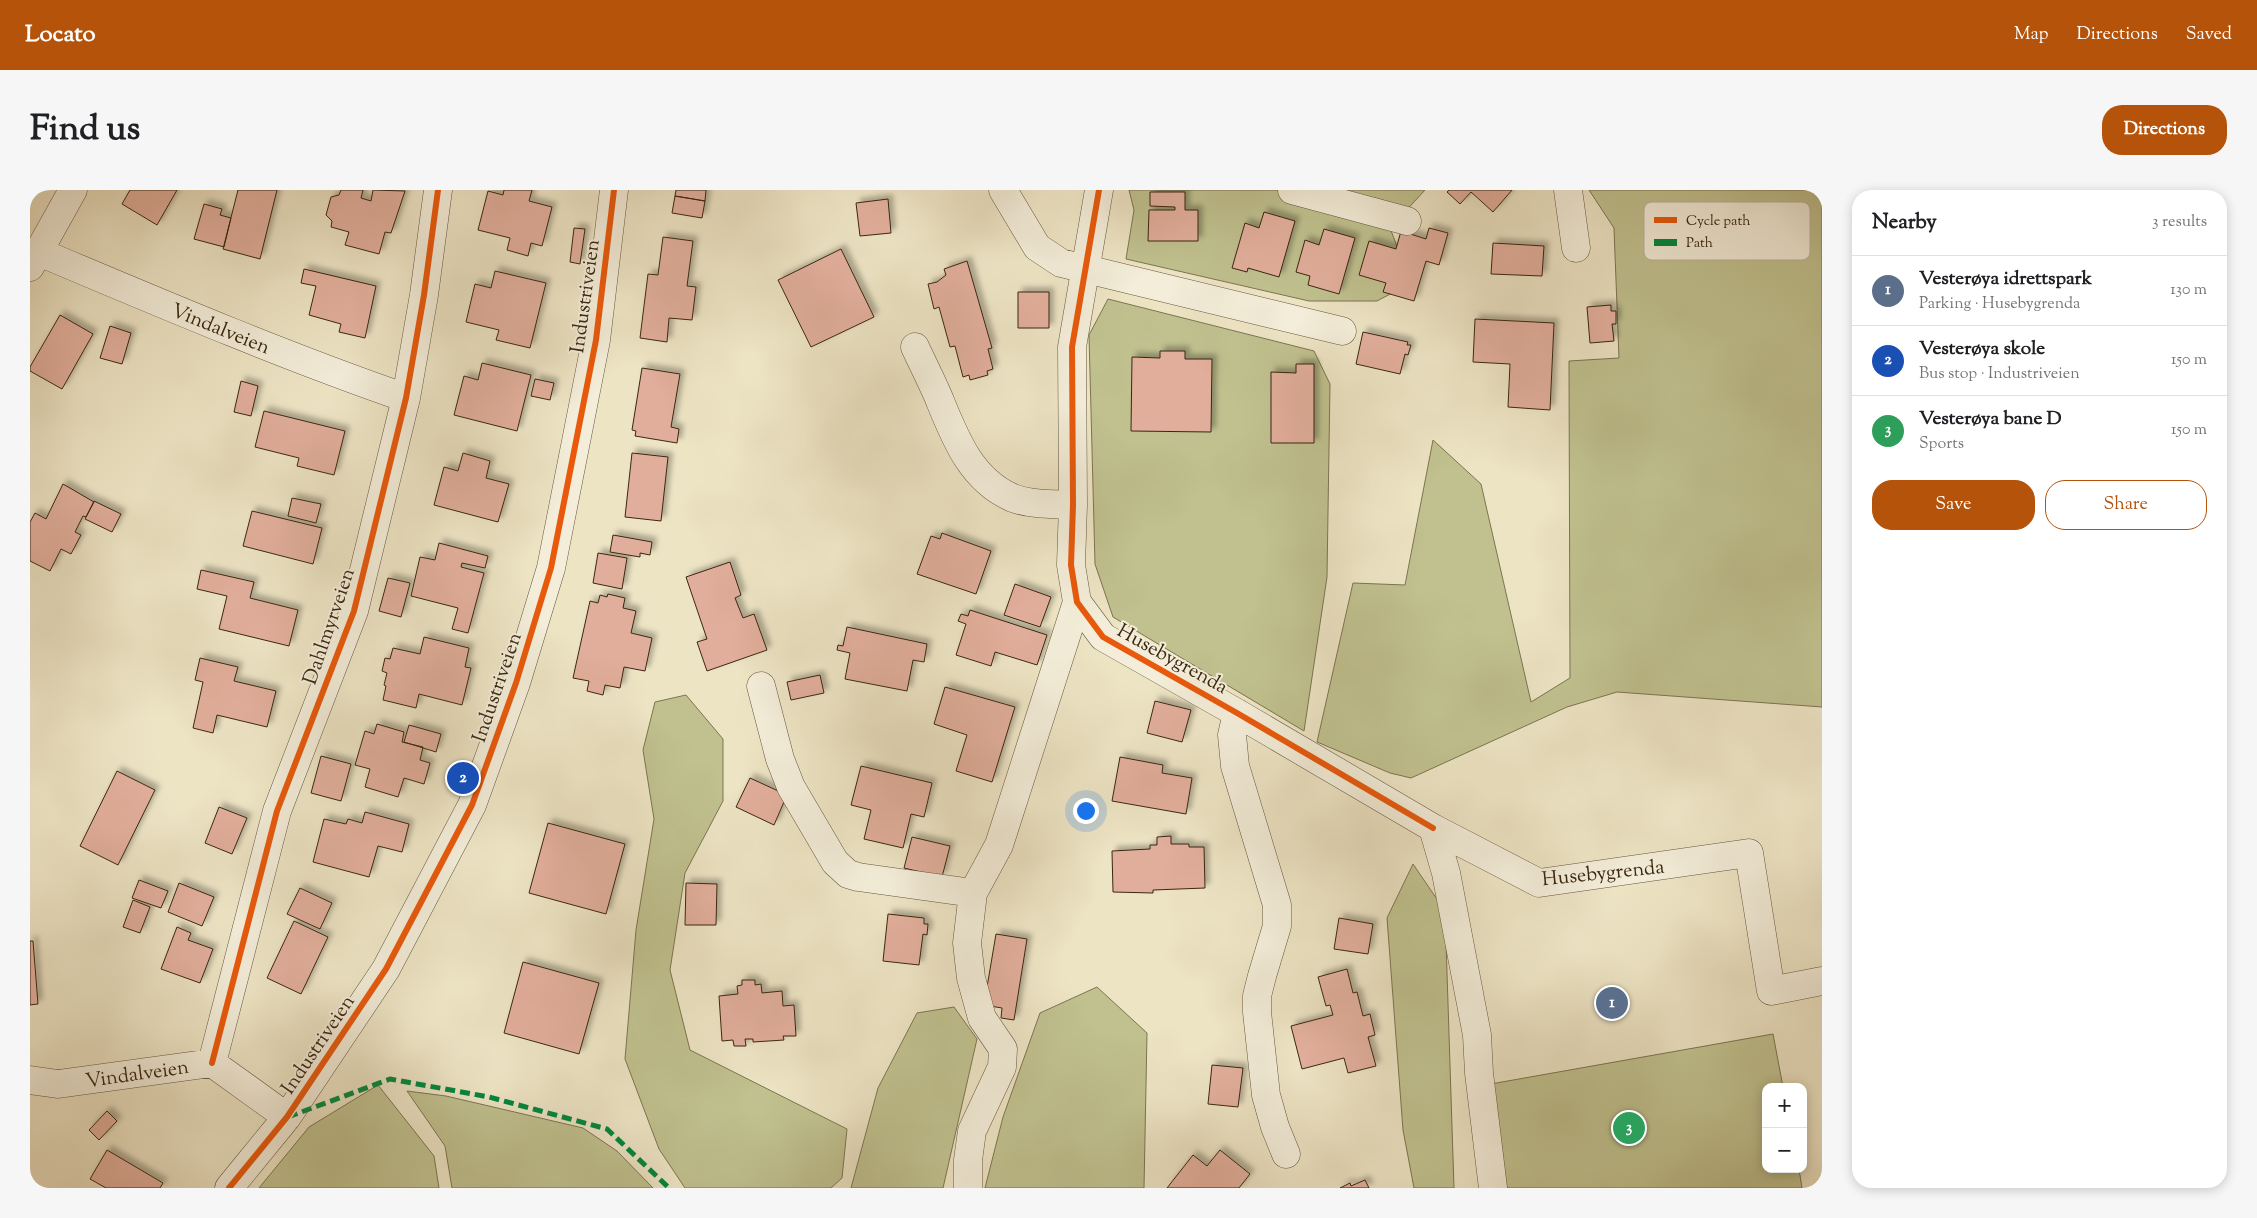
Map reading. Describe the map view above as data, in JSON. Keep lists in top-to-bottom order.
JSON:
{
  "streets": {
    "street": [
      "Industriveien",
      "Vindalveien",
      "Dahlmyrveien",
      "Husebygrenda"
    ]
  },
  "crossings": [
    ["Industriveien", "Vindalveien"],
    ["Vindalveien", "Dahlmyrveien"]
  ],
  "legend": ["Cycle path", "Path"],
  "page": {
    "header": "Locato",
    "nav": ["Map", "Directions", "Saved"],
    "title": "Find us",
    "buttons": [
      "Directions",
      ["Save", "Share"]
    ],
    "heading": ["Nearby", "3 results"],
    "list": [
      {
        "mark": "1",
        "name": "Vesterøya idrettspark",
        "note": "Parking · Husebygrenda",
        "value": "130 m"
      },
      {
        "mark": "2",
        "name": "Vesterøya skole",
        "note": "Bus stop · Industriveien",
        "value": "150 m"
      },
      {
        "mark": "3",
        "name": "Vesterøya bane D",
        "note": "Sports",
        "value": "150 m"
      }
    ],
    "pins": ["2", "1", "3"],
    "map_buttons": ["+", "−"]
  }
}
